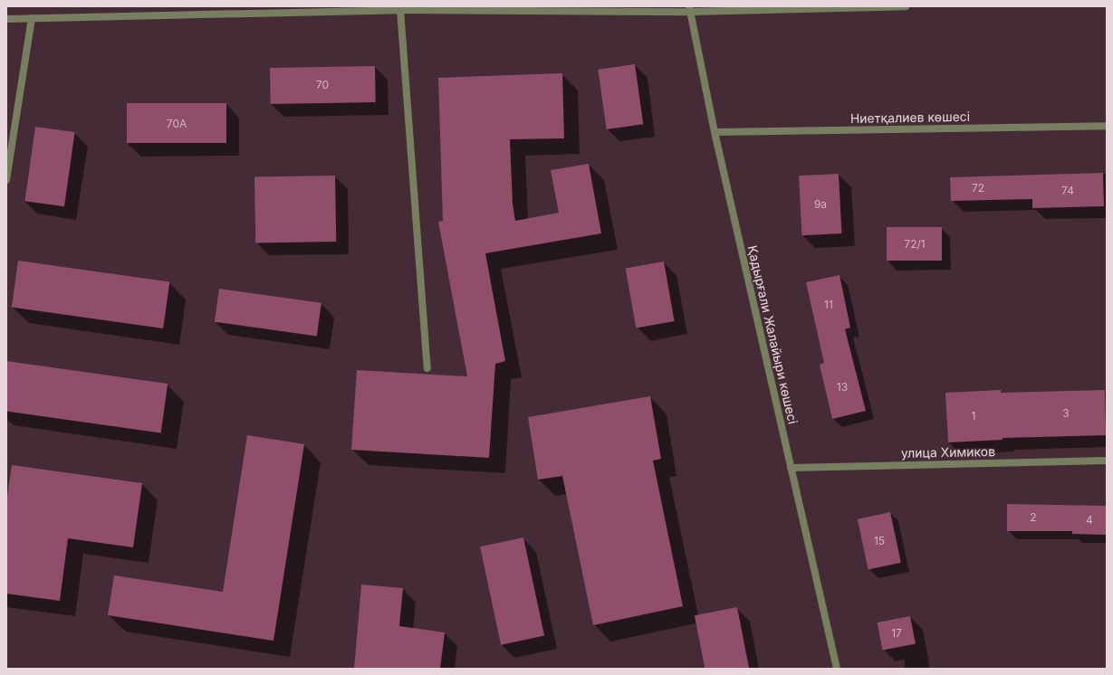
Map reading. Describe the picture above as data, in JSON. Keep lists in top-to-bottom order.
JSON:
{
  "streets": {
    "street": ["Ниетқалиев көшесі", "Қадырғали Жалайыри көшесі", "улица Химиков"]
  },
  "crossings": [
    ["Ниетқалиев көшесі", "Қадырғали Жалайыри көшесі"],
    ["Қадырғали Жалайыри көшесі", "улица Химиков"]
  ],
  "house_numbers": [
    "70",
    "70А",
    "72",
    "74",
    "9а",
    "72/1",
    "11",
    "13",
    "3",
    "1",
    "2",
    "4",
    "15",
    "17"
  ]
}
